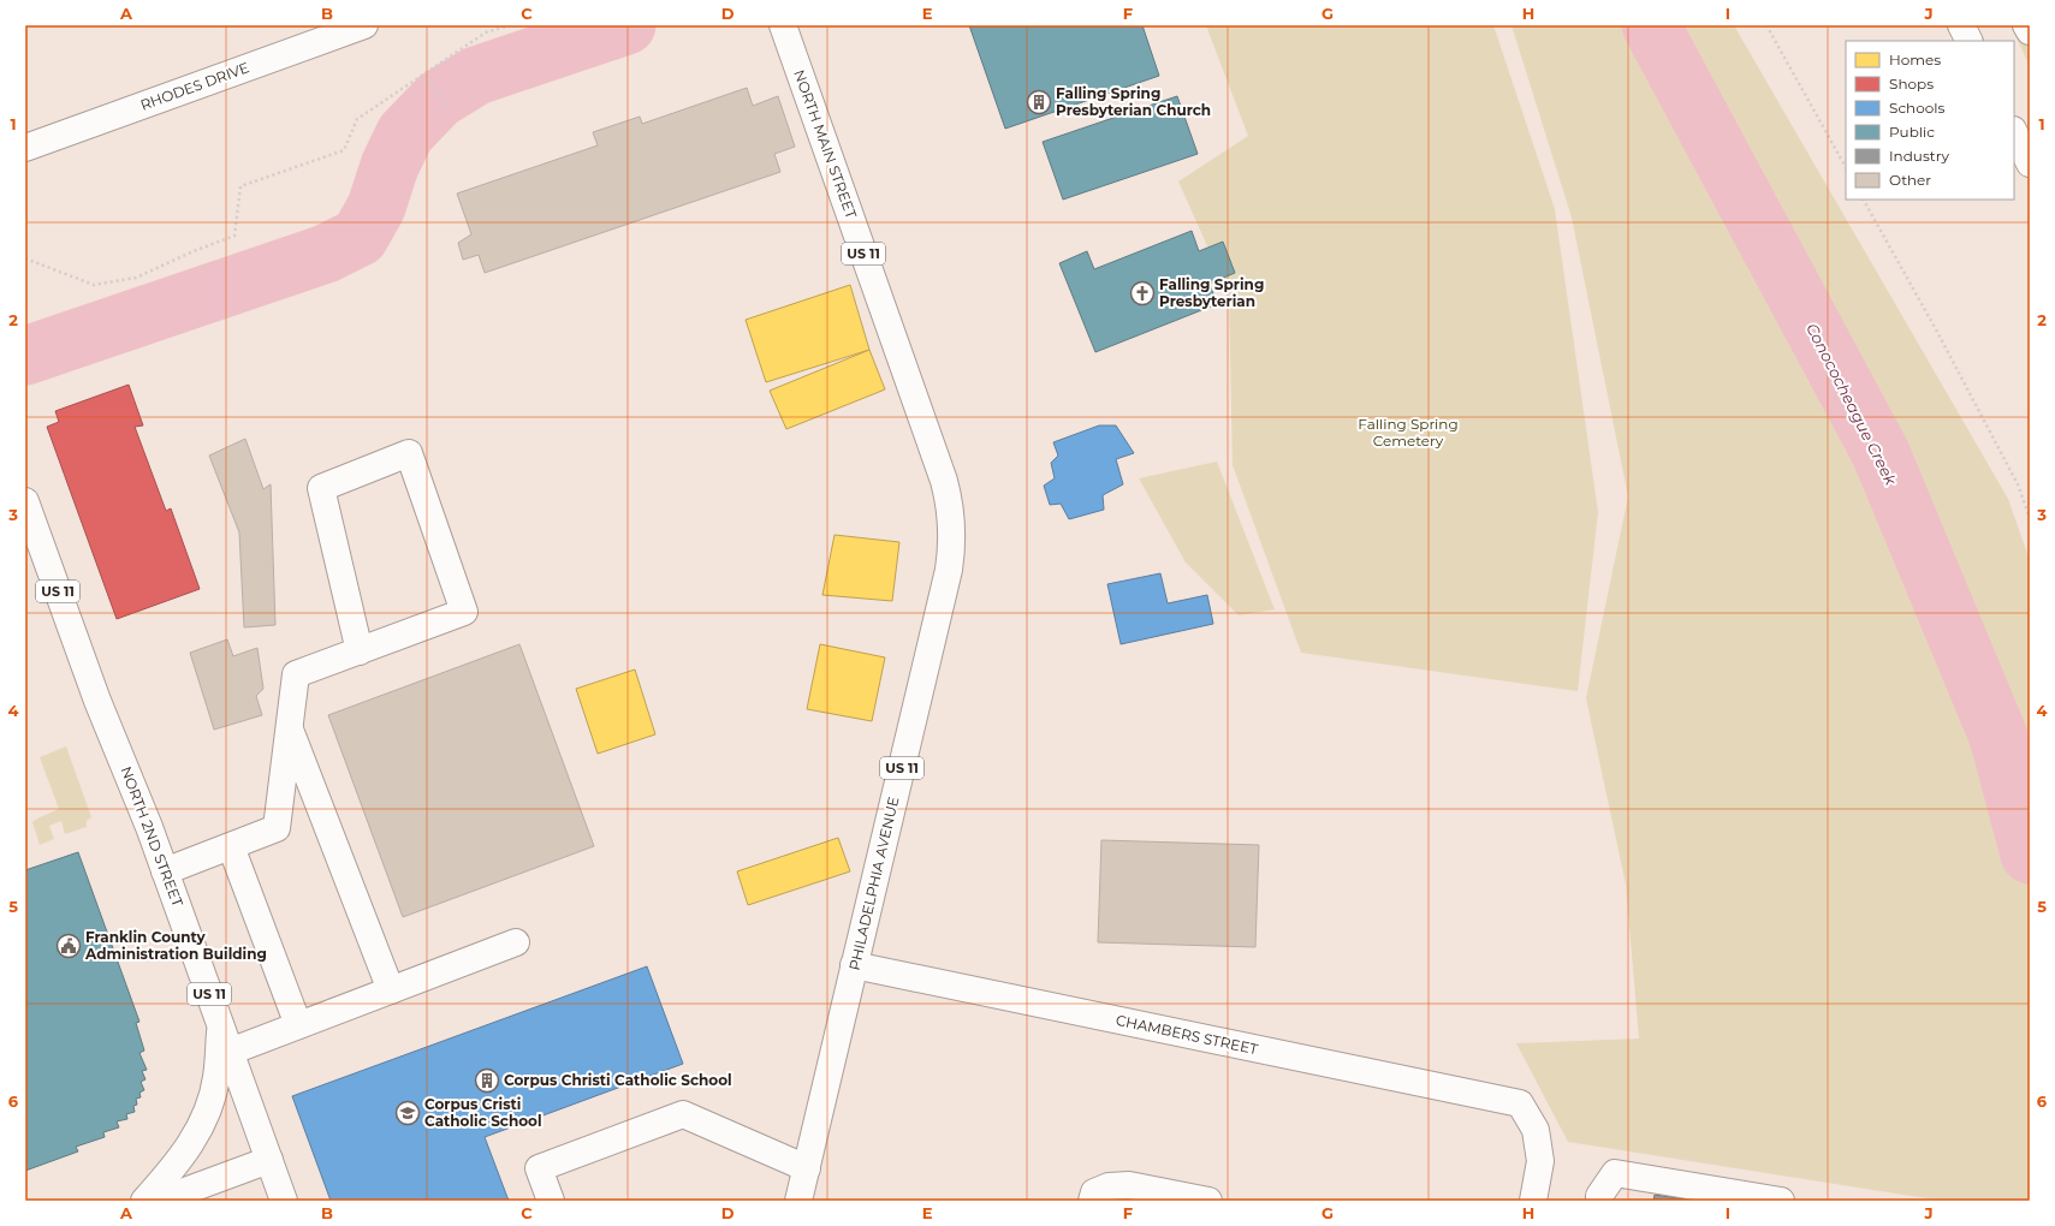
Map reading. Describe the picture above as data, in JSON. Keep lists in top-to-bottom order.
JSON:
{
  "streets": {
    "main road": [
      "RHODES DRIVE",
      "NORTH MAIN STREET",
      "US 11",
      "NORTH 2ND STREET",
      "PHILADELPHIA AVENUE",
      "CHAMBERS STREET"
    ]
  },
  "crossings": [
    ["NORTH MAIN STREET", "PHILADELPHIA AVENUE"],
    ["PHILADELPHIA AVENUE", "CHAMBERS STREET"]
  ],
  "water": ["Conococheague Creek"],
  "parks": ["Falling Spring Cemetery"],
  "places": {
    "building": ["Falling Spring Presbyterian Church", "Corpus Christi Catholic School"],
    "church": ["Falling Spring Presbyterian"],
    "public building": ["Franklin County Administration Building"],
    "school or university": ["Corpus Cristi Catholic School"]
  },
  "legend": [
    "Homes",
    "Shops",
    "Schools",
    "Public",
    "Industry",
    "Other"
  ],
  "grid": {
    "columns": [
      "A",
      "B",
      "C",
      "D",
      "E",
      "F",
      "G",
      "H",
      "I",
      "J"
    ],
    "rows": [
      "1",
      "2",
      "3",
      "4",
      "5",
      "6"
    ]
  }
}
